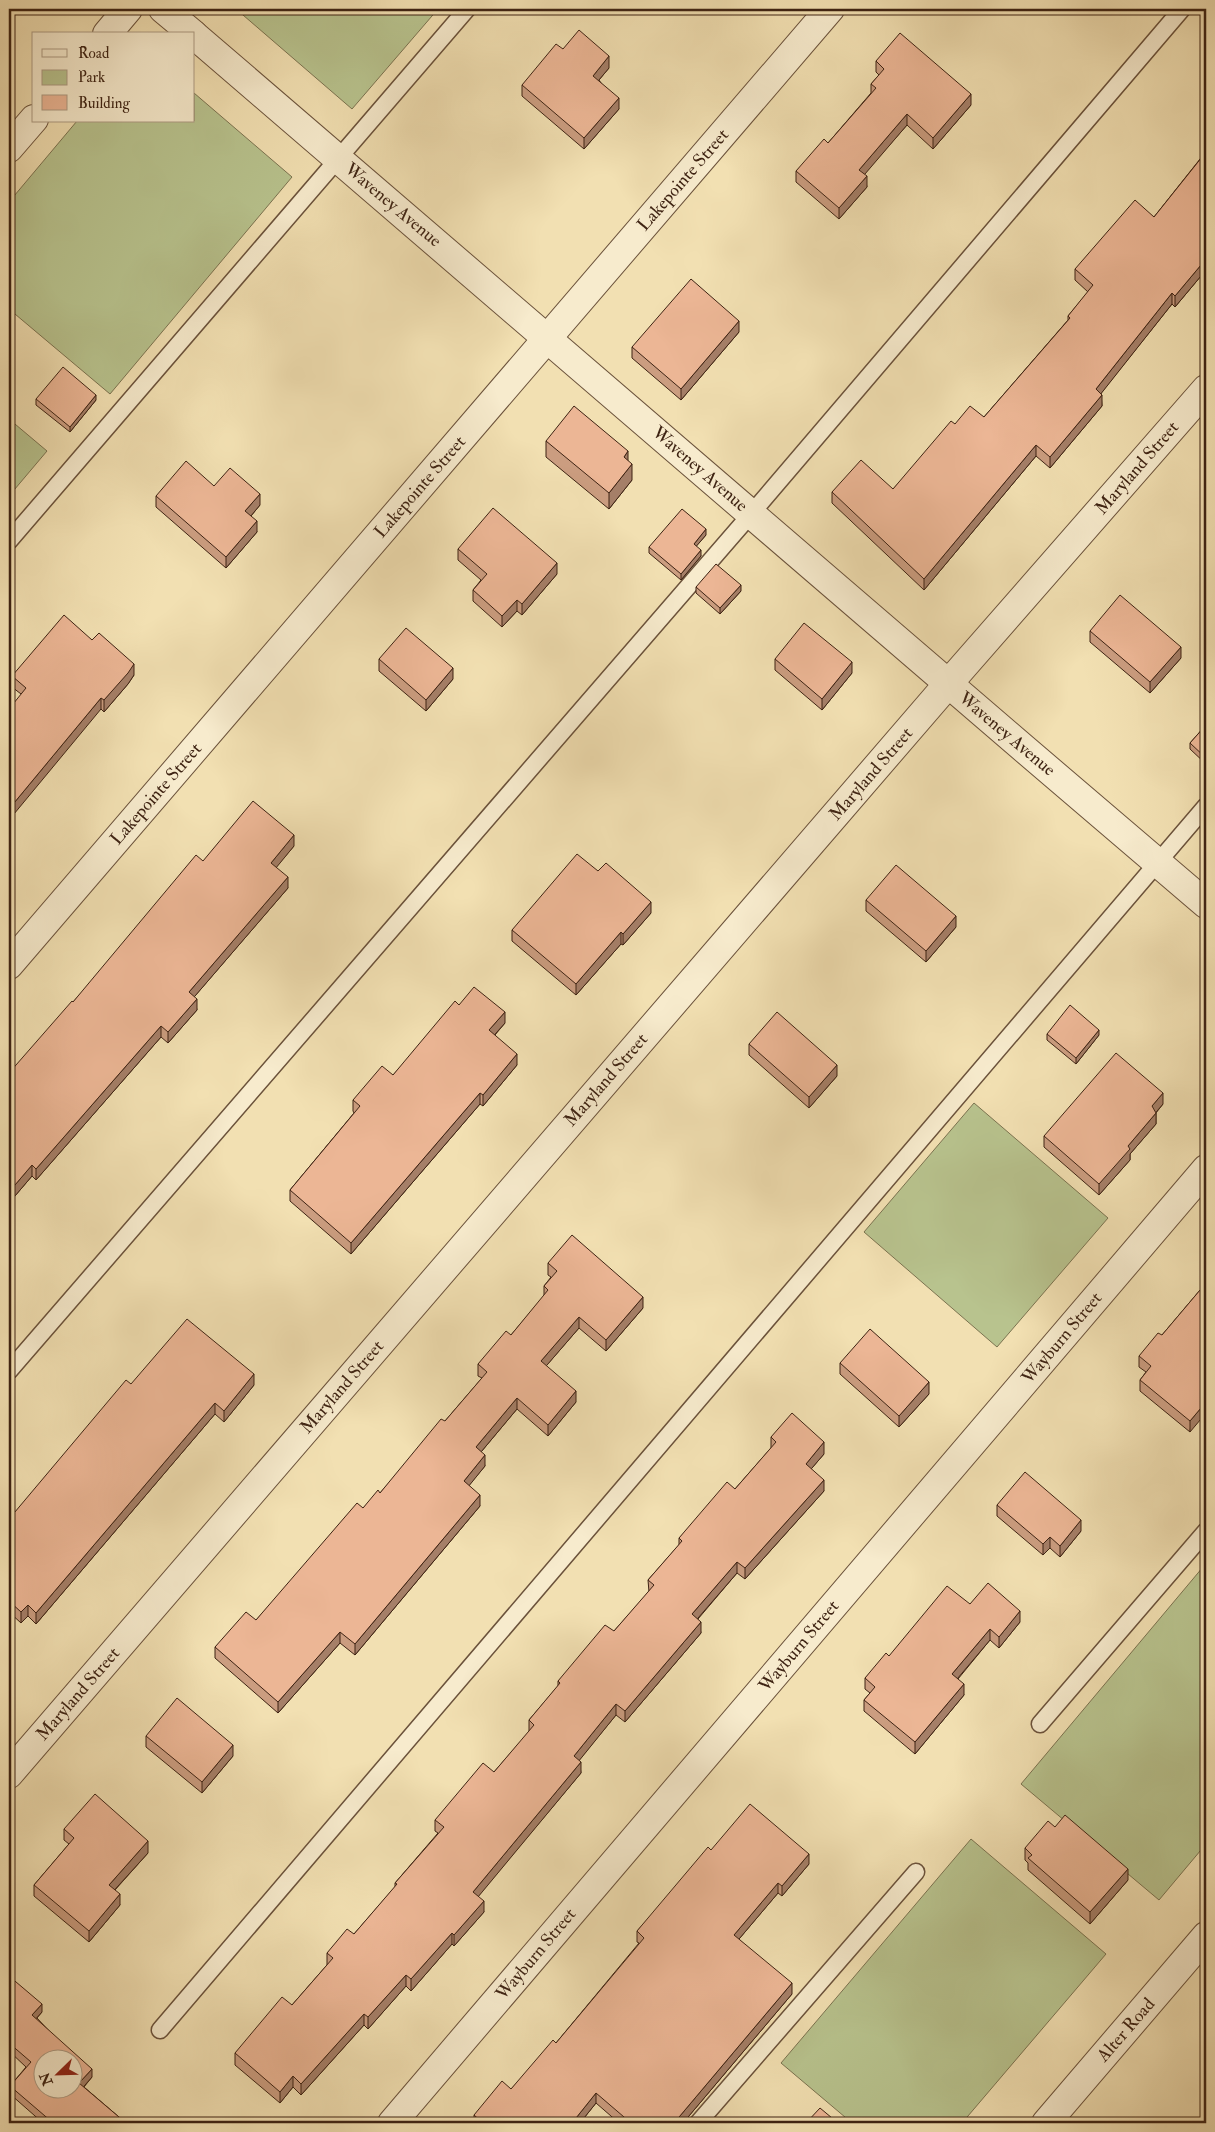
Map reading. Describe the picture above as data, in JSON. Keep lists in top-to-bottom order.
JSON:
{
  "streets": {
    "street": [
      "Lakepointe Street",
      "Waveney Avenue",
      "Maryland Street",
      "Wayburn Street",
      "Alter Road"
    ]
  },
  "crossings": [
    ["Lakepointe Street", "Waveney Avenue"],
    ["Waveney Avenue", "Maryland Street"]
  ],
  "legend": ["Road", "Park", "Building"],
  "north": "bottom left"
}
